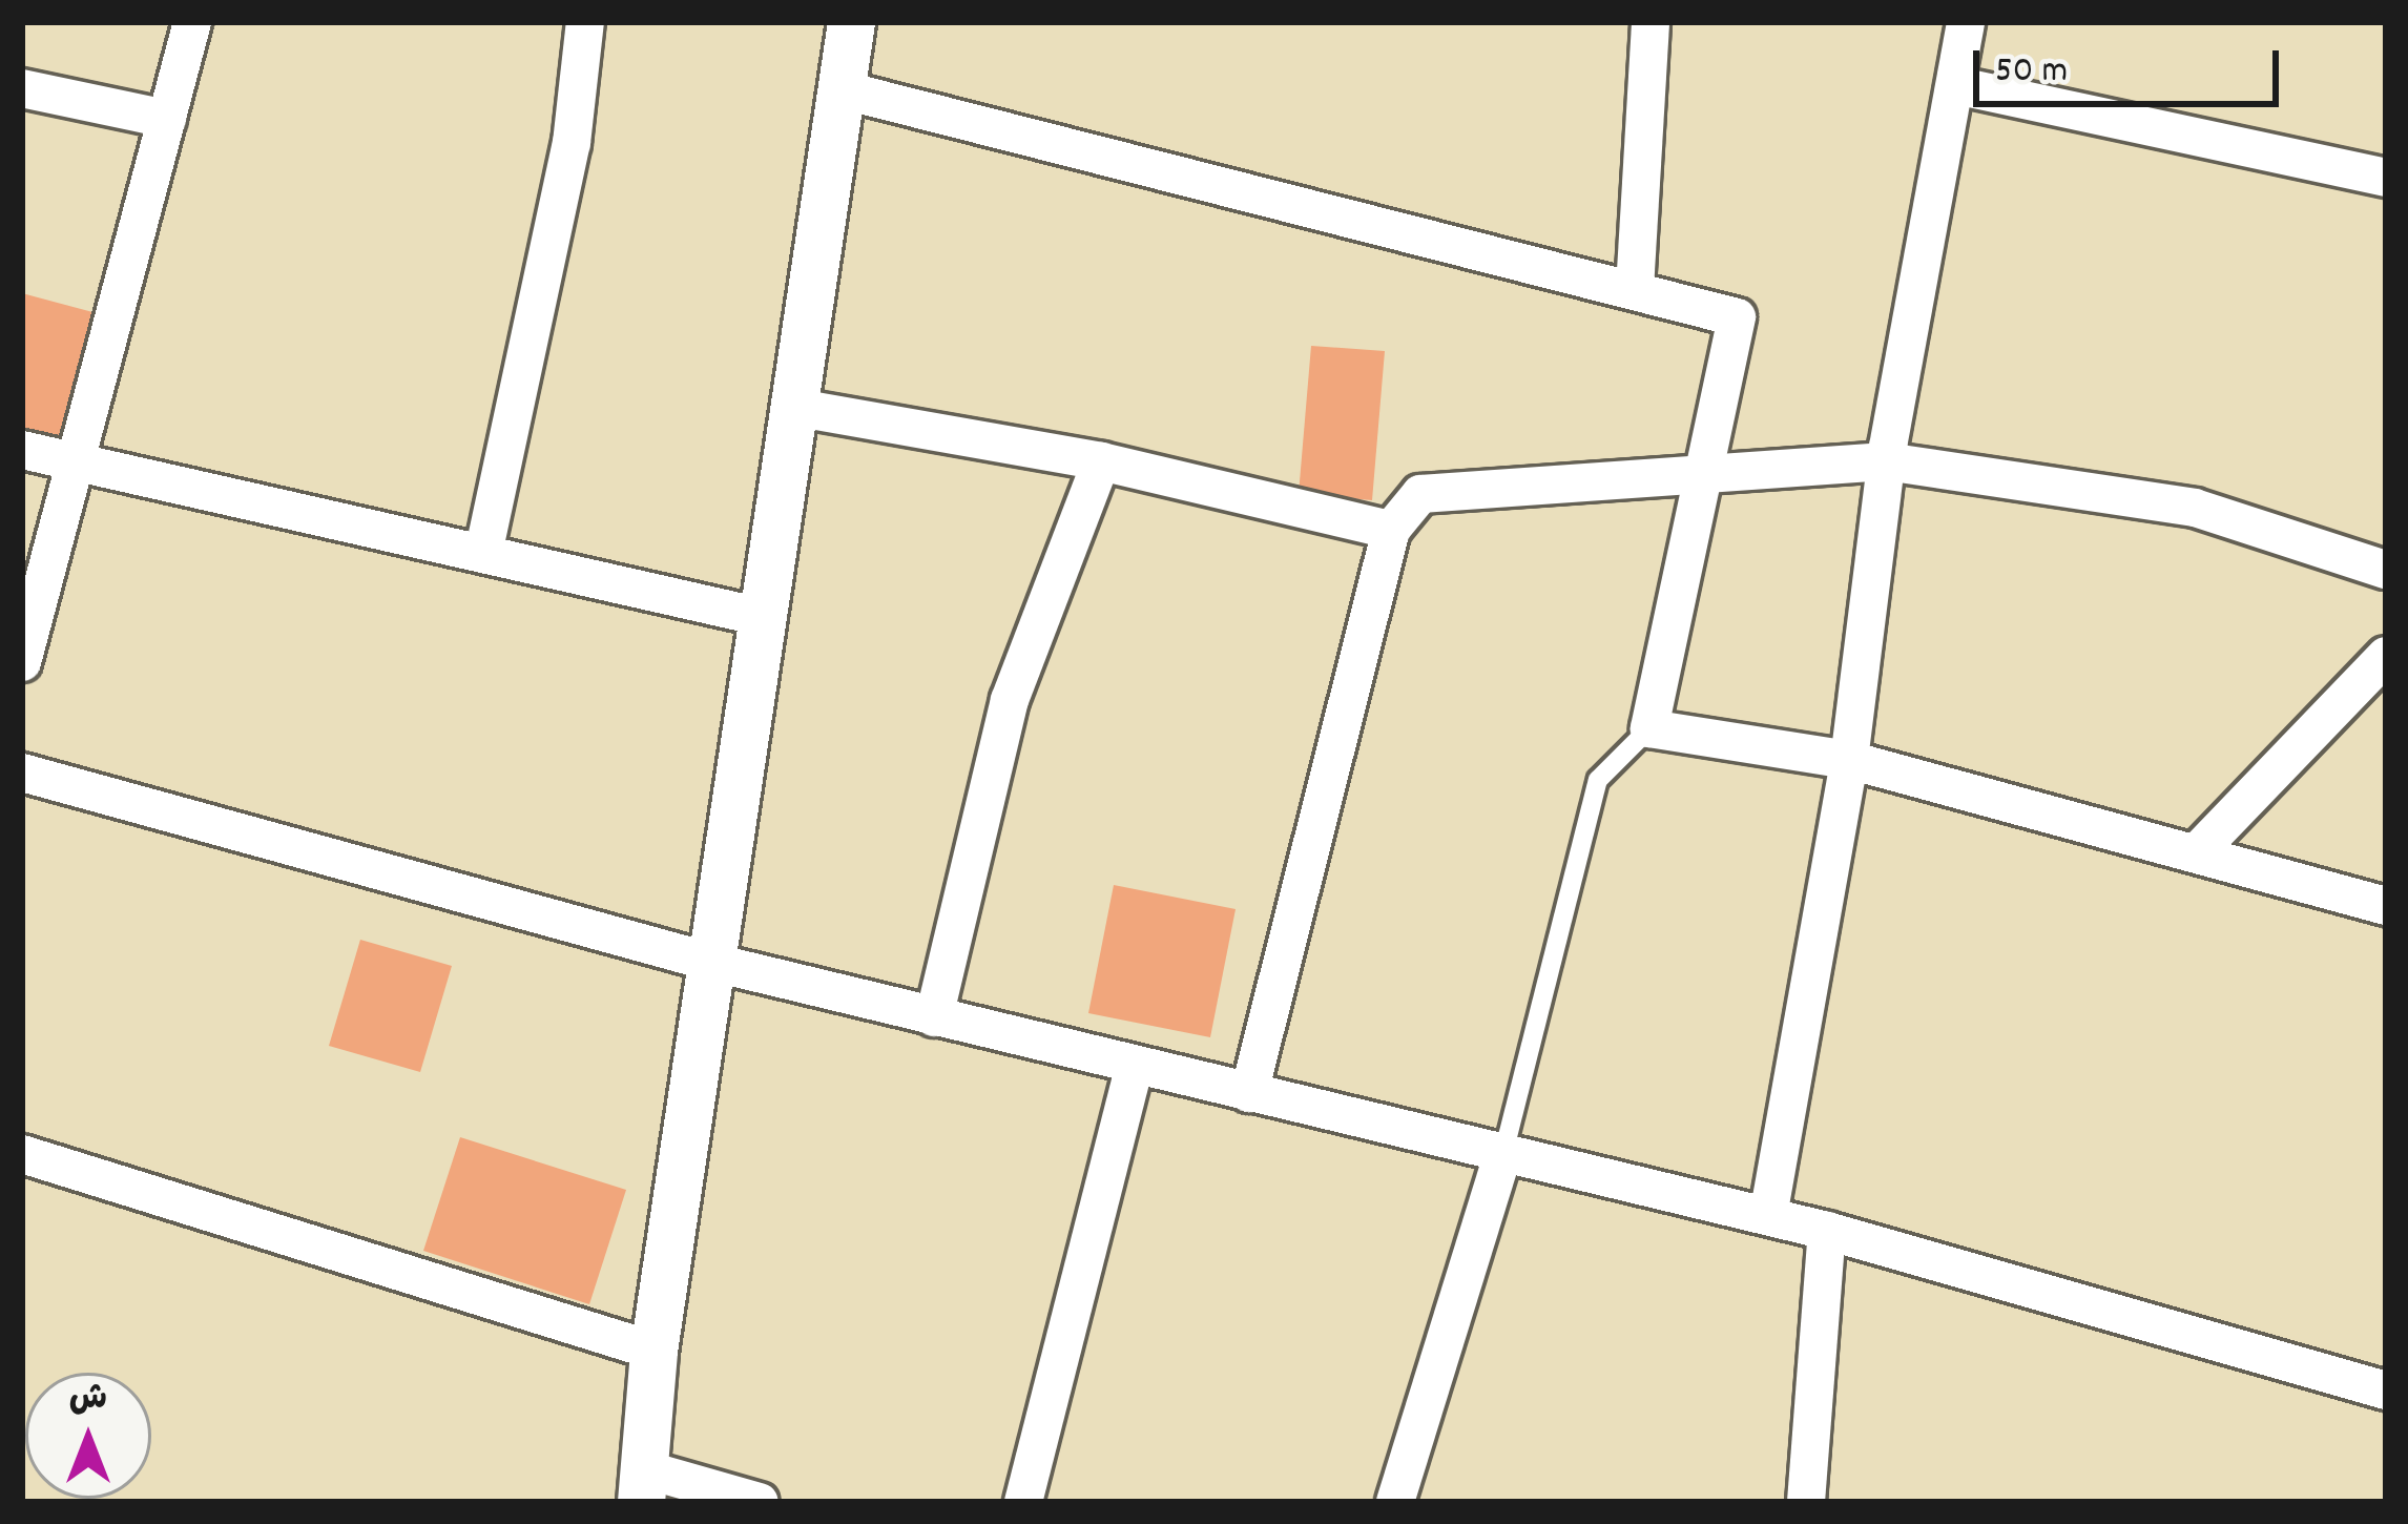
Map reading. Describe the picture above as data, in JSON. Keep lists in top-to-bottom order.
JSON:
{
  "scale_bar": "50 m",
  "north": "top"
}
